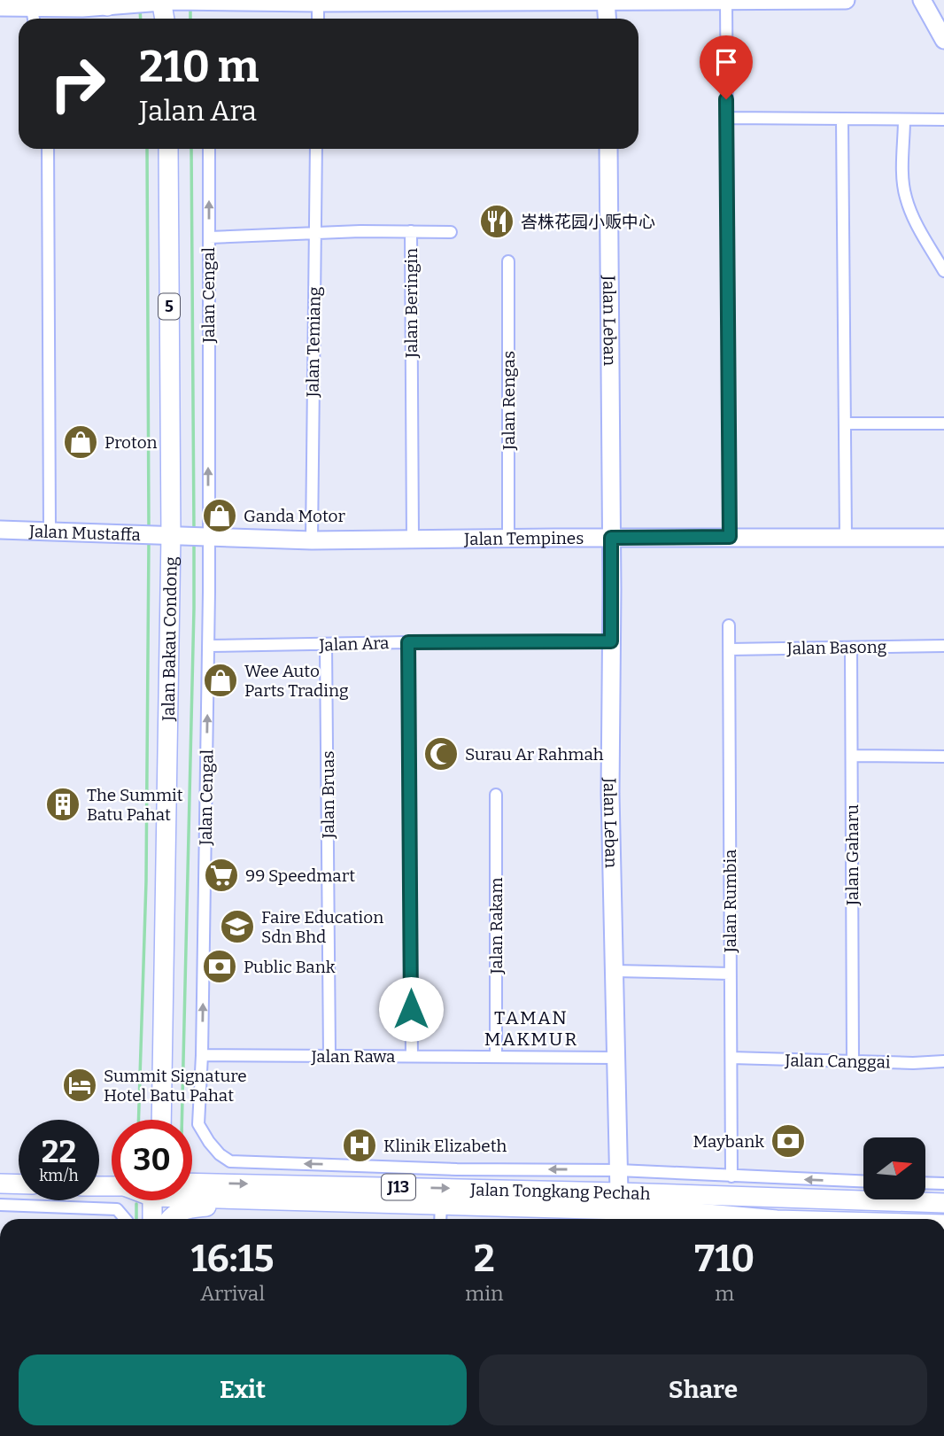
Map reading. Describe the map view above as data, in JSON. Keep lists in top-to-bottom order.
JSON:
{
  "streets": {
    "main road": [
      "5",
      "Jalan Bakau Condong",
      "J13",
      "Jalan Tongkang Pechah"
    ],
    "street": [
      "Jalan Cengal",
      "Jalan Beringin",
      "Jalan Leban",
      "Jalan Temiang",
      "Jalan Rengas",
      "Jalan Mustaffa",
      "Jalan Tempines",
      "Jalan Ara",
      "Jalan Basong",
      "Jalan Bruas",
      "Jalan Gaharu",
      "Jalan Rumbia",
      "Jalan Rakam",
      "Jalan Rawa",
      "Jalan Canggai"
    ]
  },
  "crossings": [
    ["Jalan Cengal", "Jalan Beringin"],
    ["Jalan Cengal", "Jalan Leban"],
    ["Jalan Cengal", "Jalan Mustaffa"],
    ["Jalan Cengal", "Jalan Bakau Condong"],
    ["Jalan Cengal", "Jalan Ara"],
    ["Jalan Cengal", "Jalan Rumbia"],
    ["Jalan Cengal", "Jalan Rawa"],
    ["Jalan Beringin", "Jalan Temiang"],
    ["Jalan Beringin", "Jalan Tempines"],
    ["Jalan Leban", "Jalan Tempines"],
    ["Jalan Leban", "Jalan Ara"],
    ["Jalan Leban", "Jalan Rawa"],
    ["Jalan Leban", "Jalan Tongkang Pechah"],
    ["Jalan Temiang", "Jalan Mustaffa"],
    ["Jalan Temiang", "Jalan Tempines"],
    ["Jalan Rengas", "Jalan Tempines"],
    ["Jalan Mustaffa", "Jalan Tempines"],
    ["Jalan Mustaffa", "Jalan Bakau Condong"],
    ["Jalan Ara", "Jalan Bruas"],
    ["Jalan Basong", "Jalan Gaharu"],
    ["Jalan Basong", "Jalan Rumbia"],
    ["Jalan Bruas", "Jalan Rawa"],
    ["Jalan Gaharu", "Jalan Canggai"],
    ["Jalan Rumbia", "Jalan Canggai"],
    ["Jalan Rakam", "Jalan Rawa"]
  ],
  "districts": ["TAMAN MAKMUR"],
  "places": {
    "restaurant": ["峇株花园小贩中心"],
    "shop": ["Proton", "Ganda Motor", "Wee Auto Parts Trading"],
    "mosque": ["Surau Ar Rahmah"],
    "building": ["The Summit Batu Pahat"],
    "supermarket": ["99 Speedmart"],
    "school or university": ["Faire Education Sdn Bhd"],
    "bank": ["Public Bank", "Maybank"],
    "hotel": ["Summit Signature Hotel Batu Pahat"],
    "hospital": ["Klinik Elizabeth"]
  },
  "north": "right",
  "page": {
    "turn": ["210 m", "Jalan Ara"],
    "speed": "22 km/h",
    "limit": "30",
    "eta": [
      "16:15",
      "Arrival",
      "2",
      "min",
      "710",
      "m"
    ],
    "buttons": ["Exit", "Share"]
  }
}
